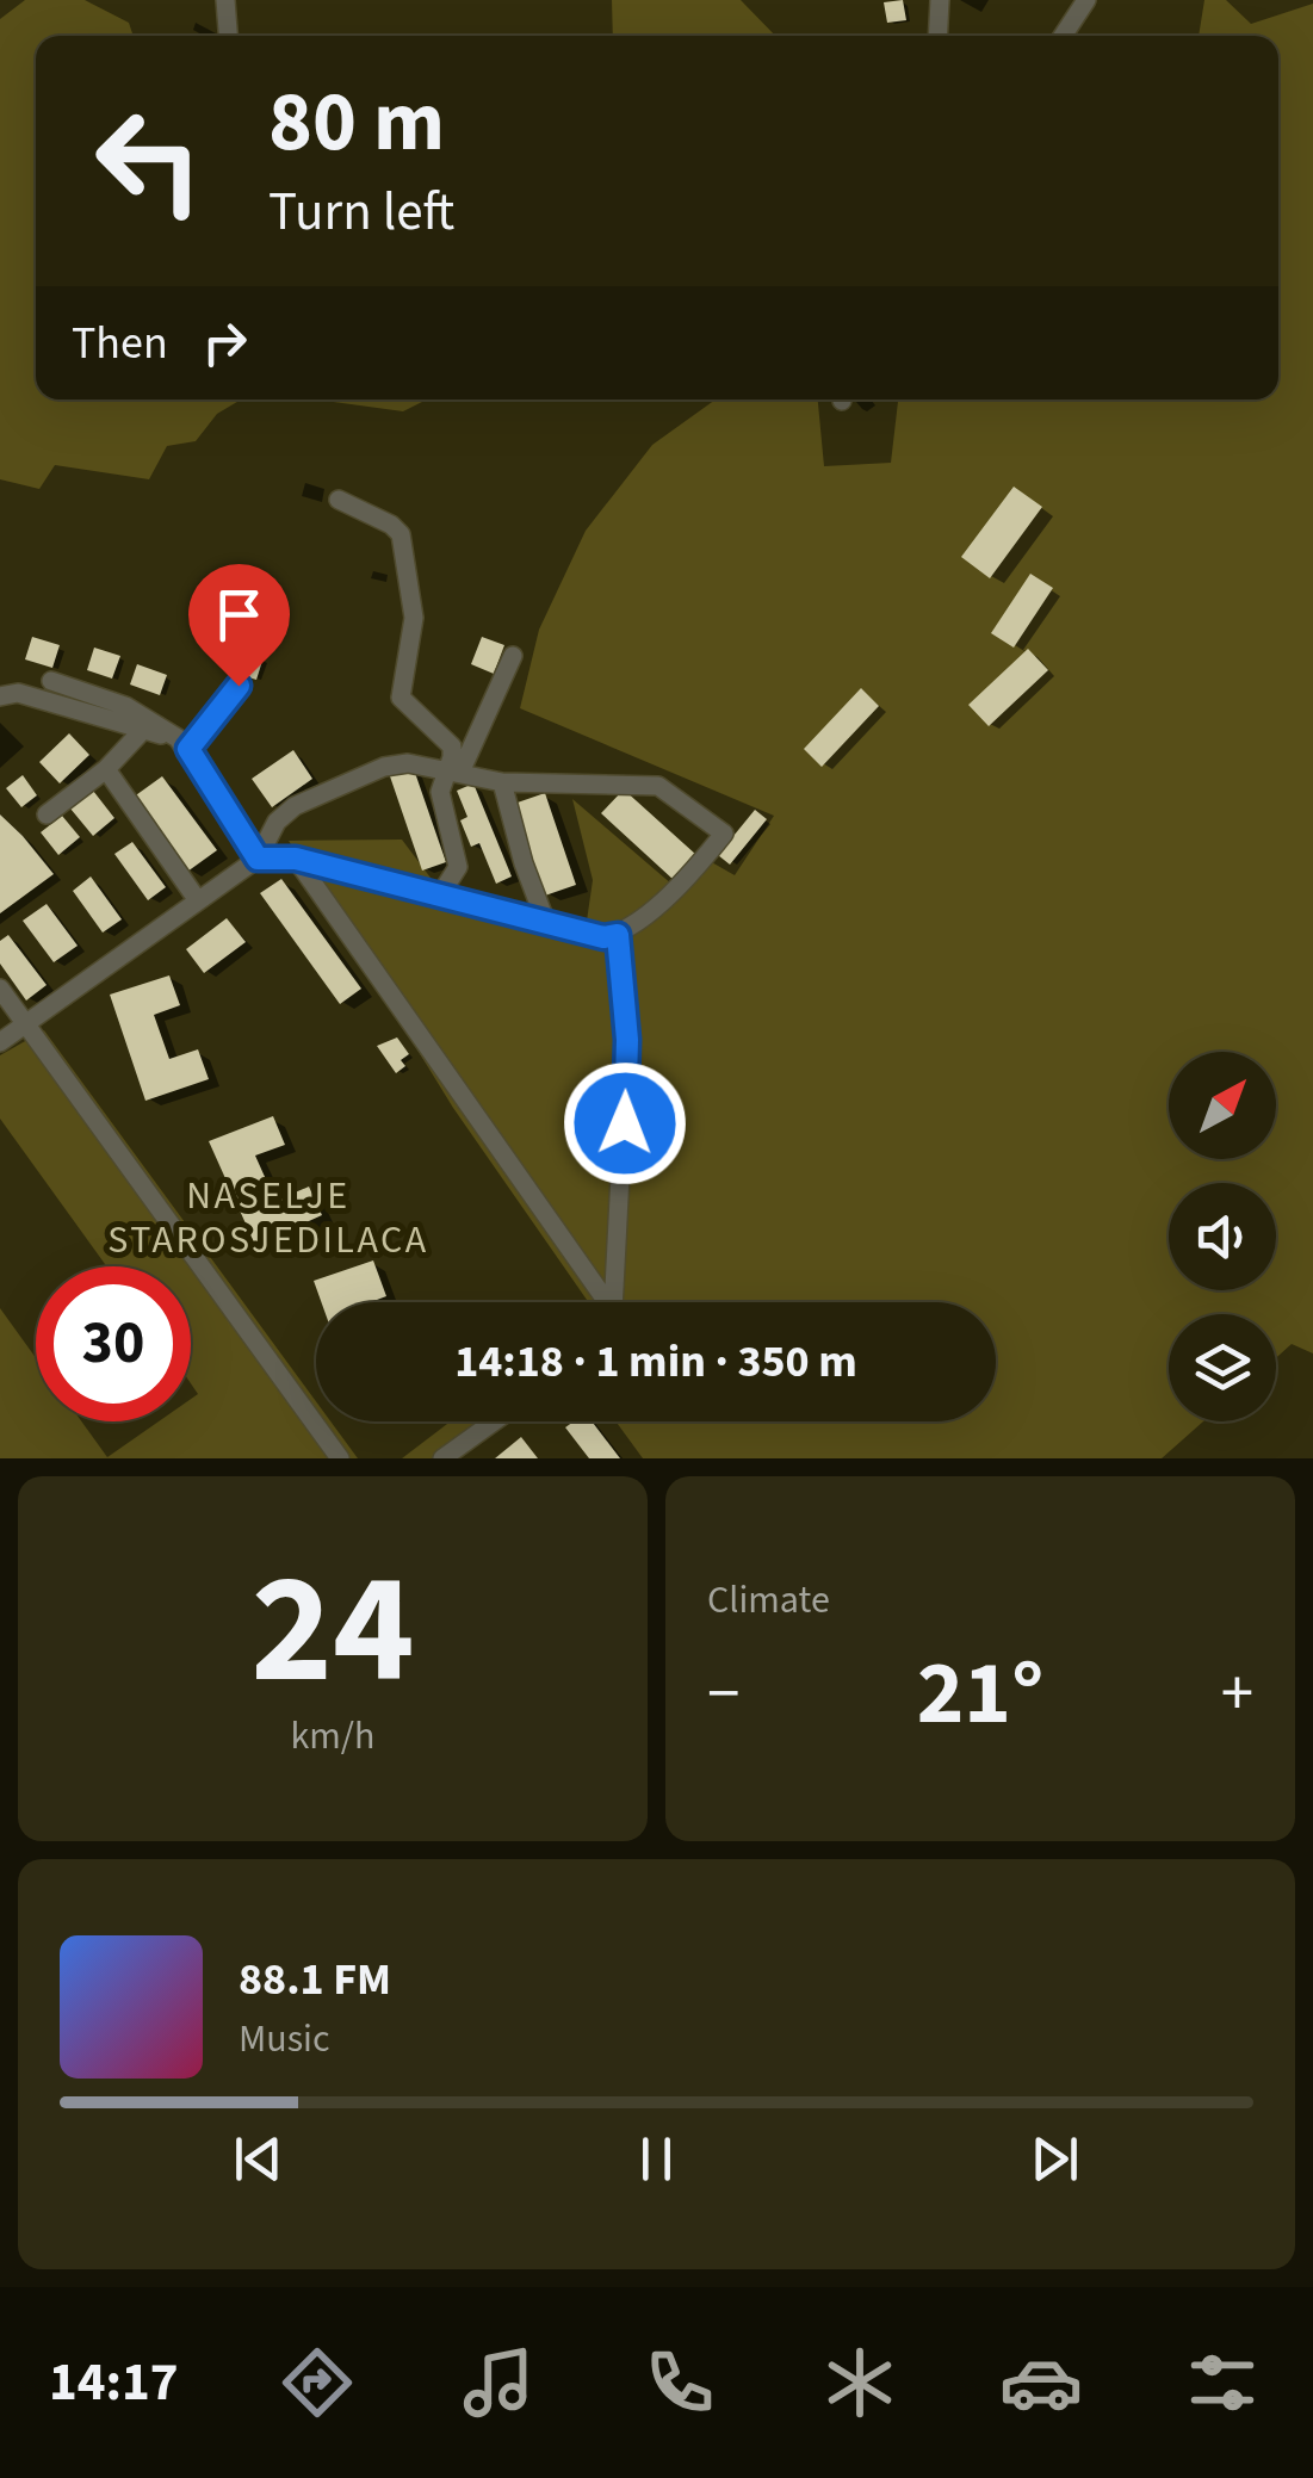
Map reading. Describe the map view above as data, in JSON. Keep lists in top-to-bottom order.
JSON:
{
  "districts": ["NASELJE STAROSJEDILACA"],
  "north": "top right",
  "page": {
    "turn": ["80 m", "Turn left"],
    "then": "Then",
    "limit": "30",
    "trip": "14:18 · 1 min · 350 m",
    "tile": [
      ["24", "km/h"],
      "Climate"
    ],
    "heat": ["−", "21°", "+"],
    "song": ["88.1 FM", "Music"],
    "tabs": "14:17"
  }
}
